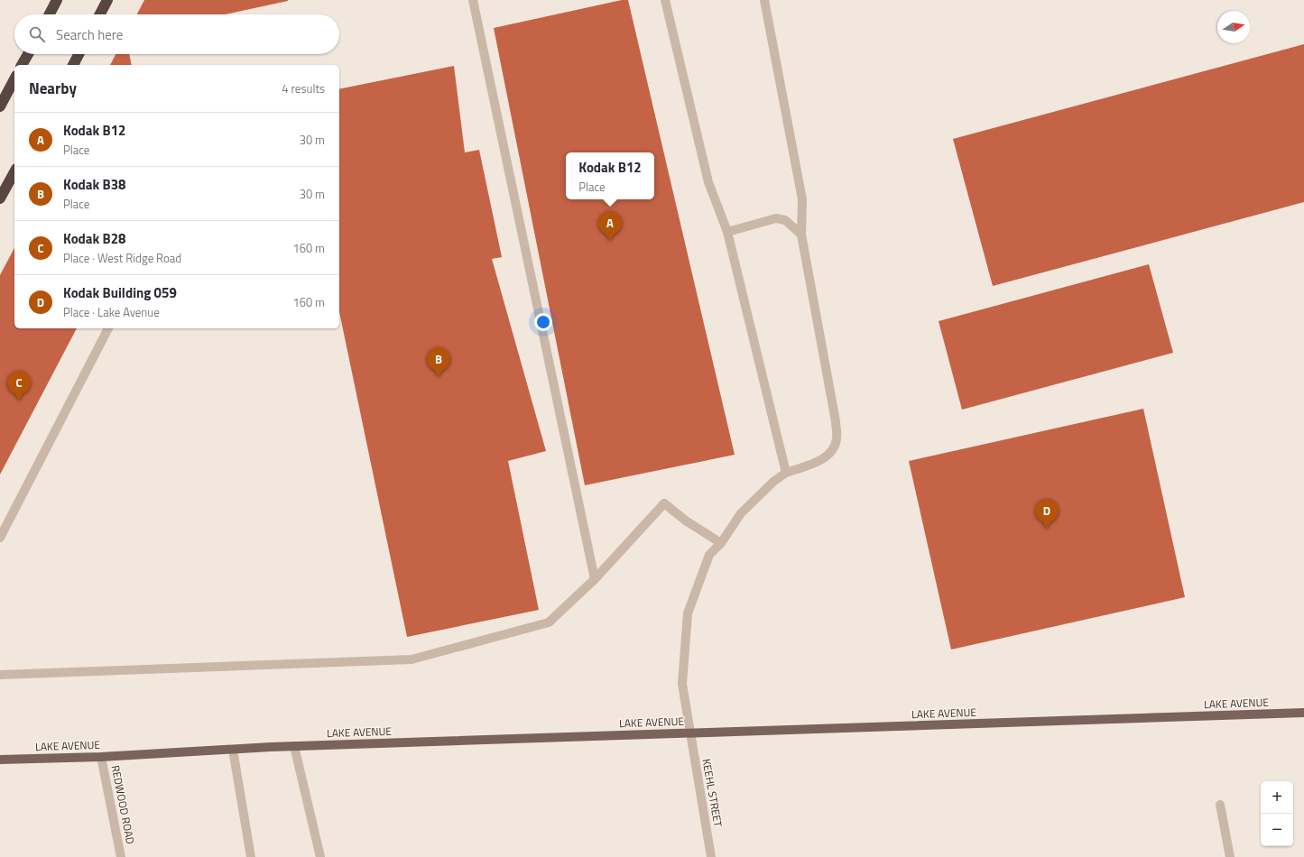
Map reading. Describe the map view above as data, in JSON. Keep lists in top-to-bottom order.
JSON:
{
  "streets": {
    "main road": ["LAKE AVENUE"],
    "street": ["KEEHL STREET", "REDWOOD ROAD"]
  },
  "crossings": [
    ["LAKE AVENUE", "KEEHL STREET"],
    ["LAKE AVENUE", "REDWOOD ROAD"]
  ],
  "north": "right",
  "page": {
    "search": "Search here",
    "heading": ["Nearby", "4 results"],
    "list": [
      {
        "mark": "A",
        "name": "Kodak B12",
        "note": "Place",
        "value": "30 m"
      },
      {
        "mark": "B",
        "name": "Kodak B38",
        "note": "Place",
        "value": "30 m"
      },
      {
        "mark": "C",
        "name": "Kodak B28",
        "note": "Place · West Ridge Road",
        "value": "160 m"
      },
      {
        "mark": "D",
        "name": "Kodak Building 059",
        "note": "Place · Lake Avenue",
        "value": "160 m"
      }
    ],
    "popup": ["Kodak B12", "Place"],
    "pins": [
      "A",
      "B",
      "C",
      "D"
    ],
    "map_buttons": ["+", "−"]
  }
}
